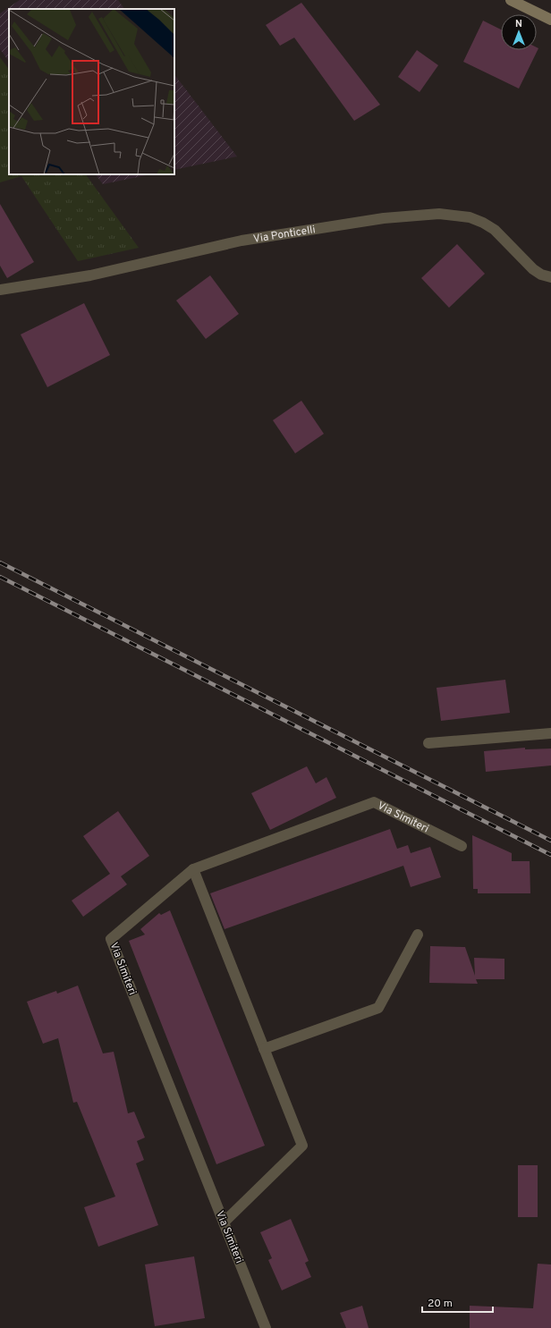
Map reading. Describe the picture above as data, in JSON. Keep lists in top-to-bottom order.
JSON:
{
  "streets": {
    "street": ["Via Ponticelli", "Via Simiteri"]
  },
  "scale_bar": "20 m",
  "north": "top"
}
